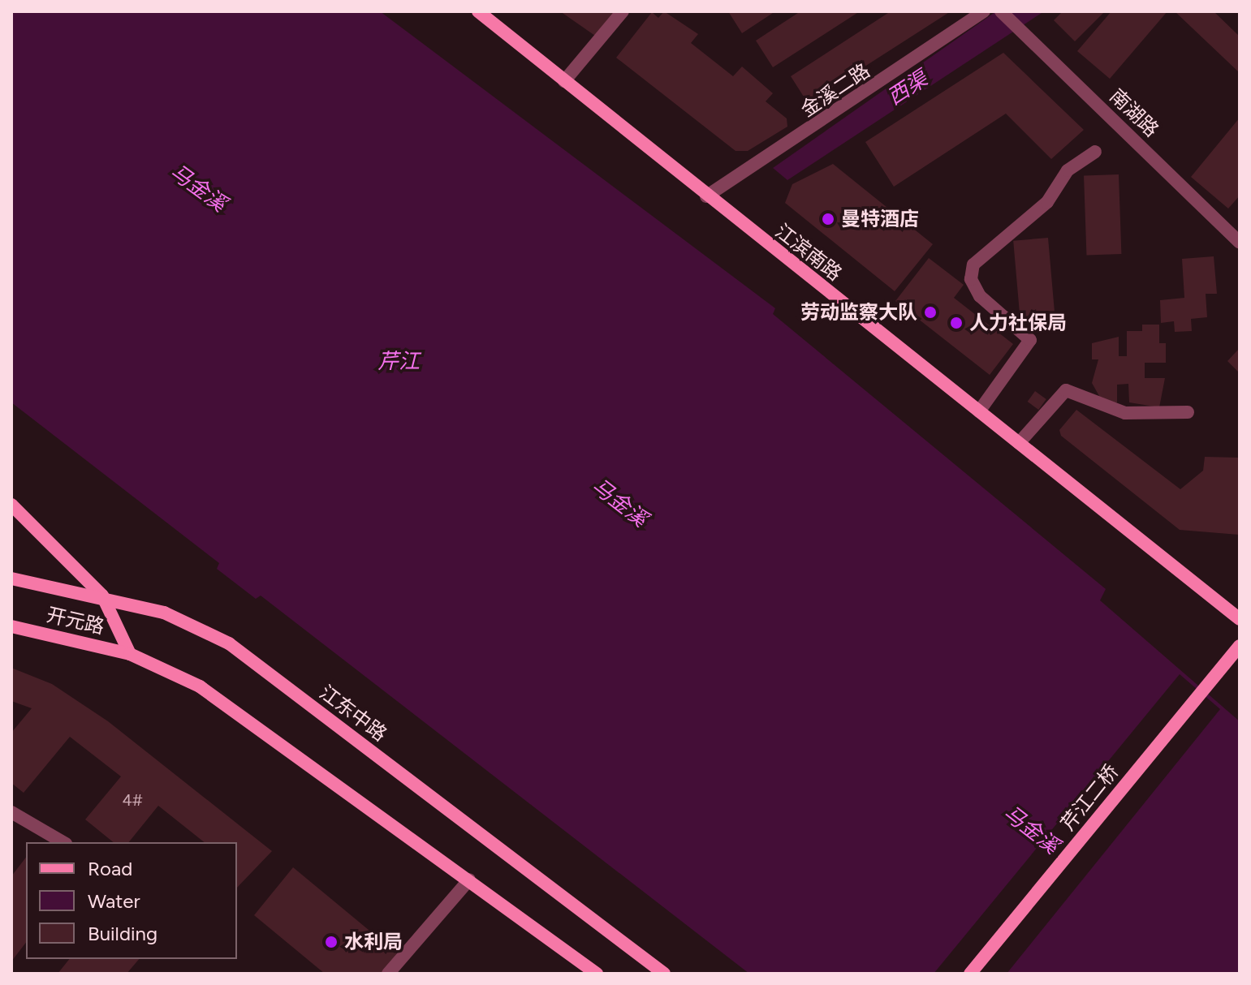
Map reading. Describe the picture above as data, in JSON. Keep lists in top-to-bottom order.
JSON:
{
  "streets": {
    "main road": [
      "江滨南路",
      "开元路",
      "江东中路",
      "芹江二桥"
    ],
    "street": ["金溪二路", "南湖路"]
  },
  "crossings": [
    ["金溪二路", "江滨南路"],
    ["开元路", "江东中路"]
  ],
  "water": ["西渠", "马金溪", "芹江"],
  "places": [
    "曼特酒店",
    "劳动监察大队",
    "人力社保局",
    "水利局"
  ],
  "house_numbers": ["4#"],
  "legend": ["Road", "Water", "Building"]
}
